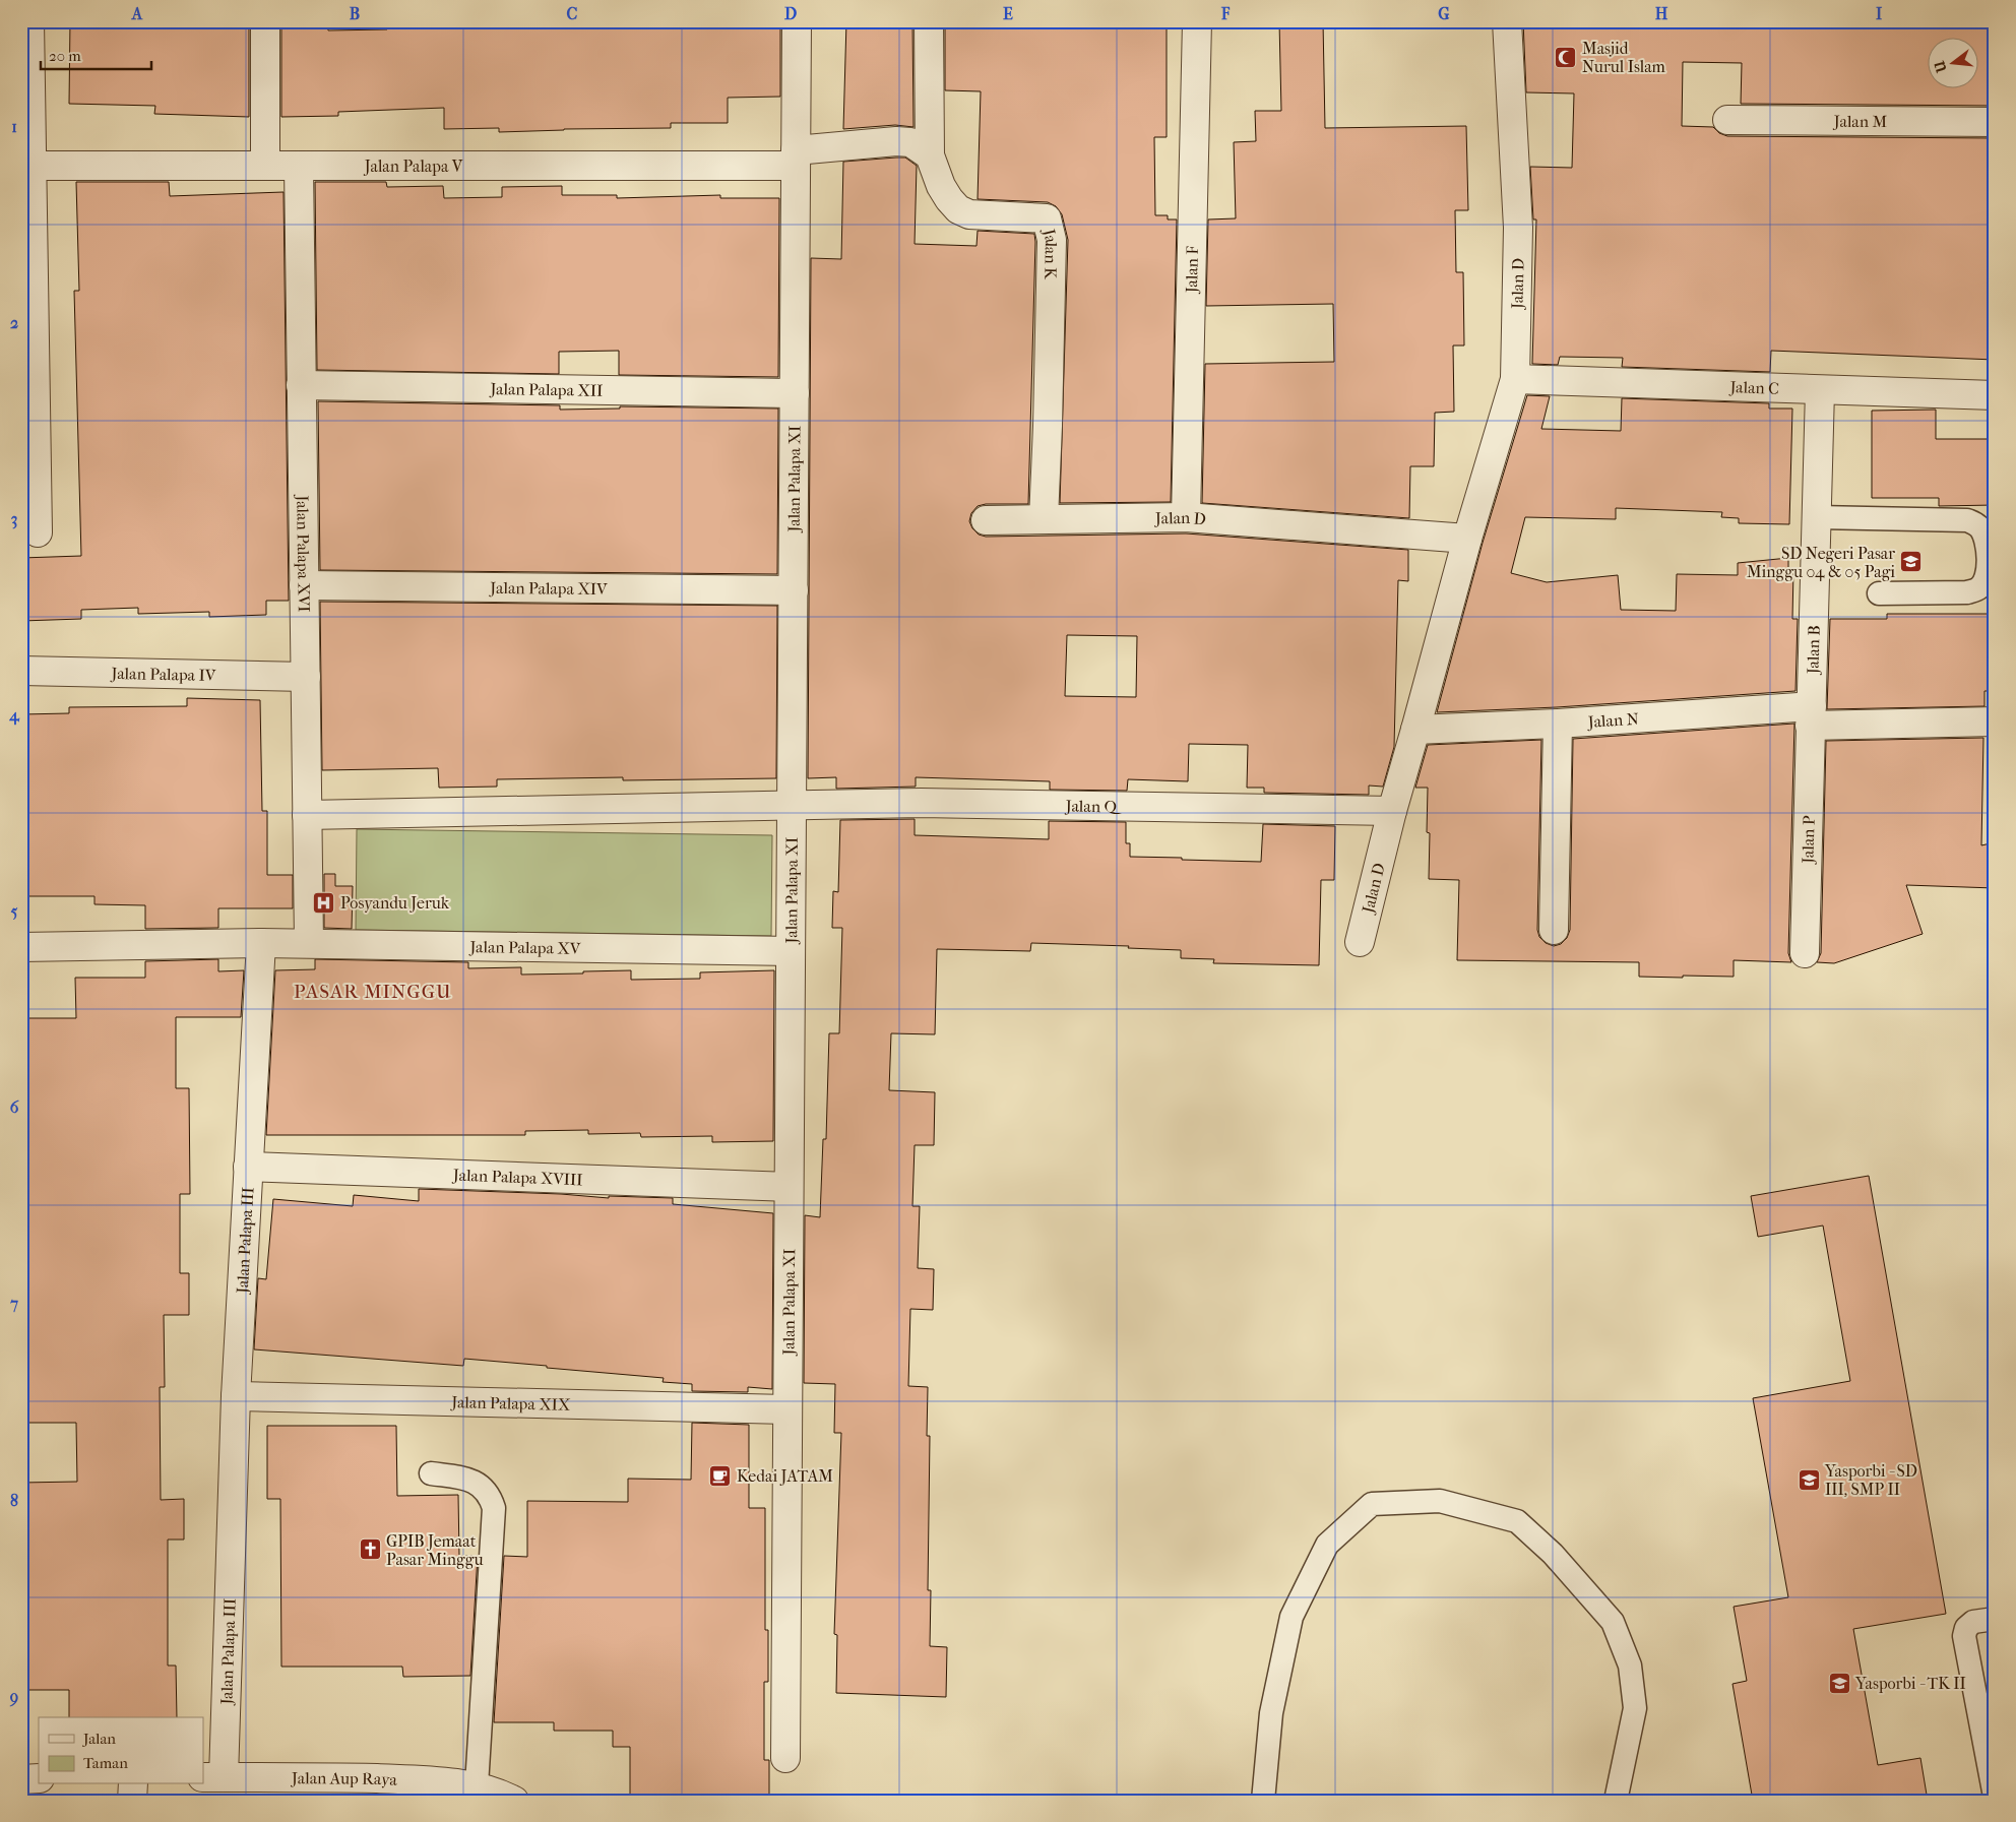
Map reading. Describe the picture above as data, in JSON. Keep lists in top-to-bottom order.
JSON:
{
  "streets": {
    "street": [
      "Jalan M",
      "Jalan Palapa V",
      "Jalan K",
      "Jalan F",
      "Jalan D",
      "Jalan C",
      "Jalan Palapa XII",
      "Jalan Palapa XI",
      "Jalan Palapa XVI",
      "Jalan Palapa XIV",
      "Jalan B",
      "Jalan Palapa IV",
      "Jalan N",
      "Jalan Q",
      "Jalan P",
      "Jalan Palapa XV",
      "Jalan Palapa XVIII",
      "Jalan Palapa III",
      "Jalan Palapa XIX",
      "Jalan Aup Raya"
    ]
  },
  "crossings": [
    ["Jalan Palapa V", "Jalan Palapa XI"],
    ["Jalan Palapa V", "Jalan Palapa XVI"],
    ["Jalan K", "Jalan D"],
    ["Jalan F", "Jalan D"],
    ["Jalan D", "Jalan C"],
    ["Jalan D", "Jalan N"],
    ["Jalan D", "Jalan Q"],
    ["Jalan C", "Jalan B"],
    ["Jalan Palapa XII", "Jalan Palapa XI"],
    ["Jalan Palapa XII", "Jalan Palapa XVI"],
    ["Jalan Palapa XI", "Jalan Palapa XIV"],
    ["Jalan Palapa XI", "Jalan Q"],
    ["Jalan Palapa XI", "Jalan Palapa XV"],
    ["Jalan Palapa XI", "Jalan Palapa XVIII"],
    ["Jalan Palapa XI", "Jalan Palapa XIX"],
    ["Jalan Palapa XVI", "Jalan Palapa XIV"],
    ["Jalan Palapa XVI", "Jalan Palapa IV"],
    ["Jalan Palapa XVI", "Jalan Palapa XV"],
    ["Jalan B", "Jalan N"],
    ["Jalan B", "Jalan P"],
    ["Jalan N", "Jalan P"],
    ["Jalan Palapa XV", "Jalan Palapa III"],
    ["Jalan Palapa XVIII", "Jalan Palapa III"],
    ["Jalan Palapa III", "Jalan Palapa XIX"],
    ["Jalan Palapa III", "Jalan Aup Raya"]
  ],
  "districts": ["PASAR MINGGU"],
  "places": {
    "mosque": ["Masjid Nurul Islam"],
    "school or university": ["SD Negeri Pasar Minggu 04 & 05 Pagi", "Yasporbi - SD III, SMP II", "Yasporbi - TK II"],
    "hospital": ["Posyandu Jeruk"],
    "cafe": ["Kedai JATAM"],
    "church": ["GPIB Jemaat Pasar Minggu"]
  },
  "legend": ["Jalan", "Taman"],
  "scale_bar": "20 m",
  "north": "left",
  "grid": {
    "columns": [
      "A",
      "B",
      "C",
      "D",
      "E",
      "F",
      "G",
      "H",
      "I"
    ],
    "rows": [
      "1",
      "2",
      "3",
      "4",
      "5",
      "6",
      "7",
      "8",
      "9"
    ]
  }
}
